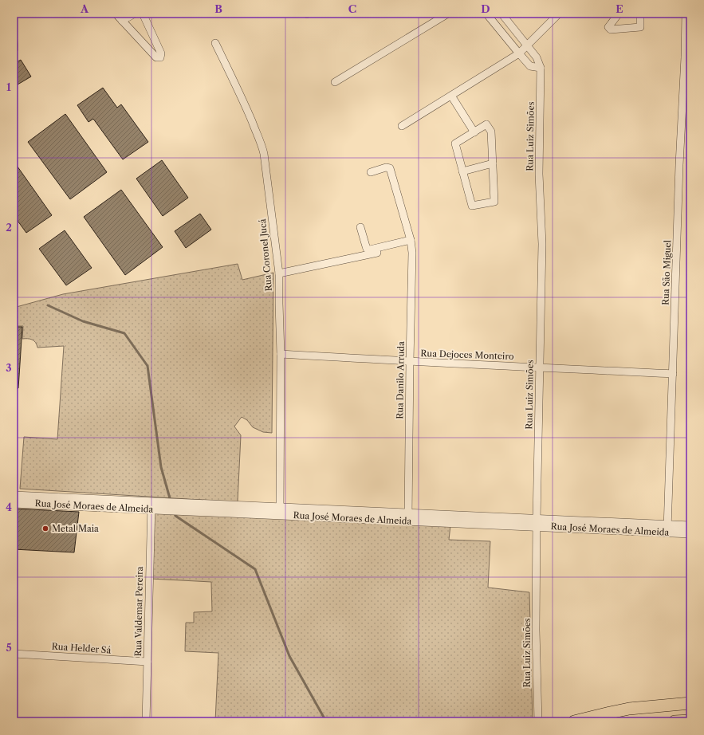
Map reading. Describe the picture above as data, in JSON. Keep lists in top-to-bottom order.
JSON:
{
  "streets": {
    "street": [
      "Rua Luiz Simões",
      "Rua Coronel Jucá",
      "Rua São Miguel",
      "Rua Dejoces Monteiro",
      "Rua Danilo Arruda",
      "Rua José Moraes de Almeida",
      "Rua Valdemar Pereira",
      "Rua Helder Sá"
    ]
  },
  "crossings": [
    ["Rua Luiz Simões", "Rua Dejoces Monteiro"],
    ["Rua Luiz Simões", "Rua José Moraes de Almeida"],
    ["Rua Coronel Jucá", "Rua Dejoces Monteiro"],
    ["Rua Coronel Jucá", "Rua José Moraes de Almeida"],
    ["Rua São Miguel", "Rua Dejoces Monteiro"],
    ["Rua São Miguel", "Rua José Moraes de Almeida"],
    ["Rua Dejoces Monteiro", "Rua Danilo Arruda"],
    ["Rua Danilo Arruda", "Rua José Moraes de Almeida"],
    ["Rua José Moraes de Almeida", "Rua Valdemar Pereira"],
    ["Rua Valdemar Pereira", "Rua Helder Sá"]
  ],
  "places": ["Metal Maia"],
  "grid": {
    "columns": [
      "A",
      "B",
      "C",
      "D",
      "E"
    ],
    "rows": [
      "1",
      "2",
      "3",
      "4",
      "5"
    ]
  }
}
